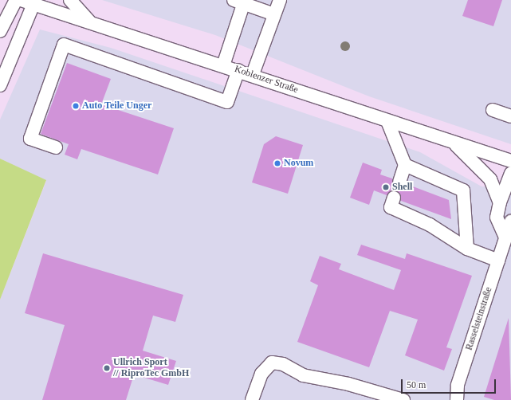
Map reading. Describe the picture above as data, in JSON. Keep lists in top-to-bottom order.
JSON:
{
  "streets": {
    "street": ["Koblenzer Straße", "Rasselsteinstraße"]
  },
  "places": [
    "Auto Teile Unger",
    "Novum",
    "Shell",
    "Ullrich Sport // RiproTec GmbH"
  ],
  "scale_bar": "50 m"
}
